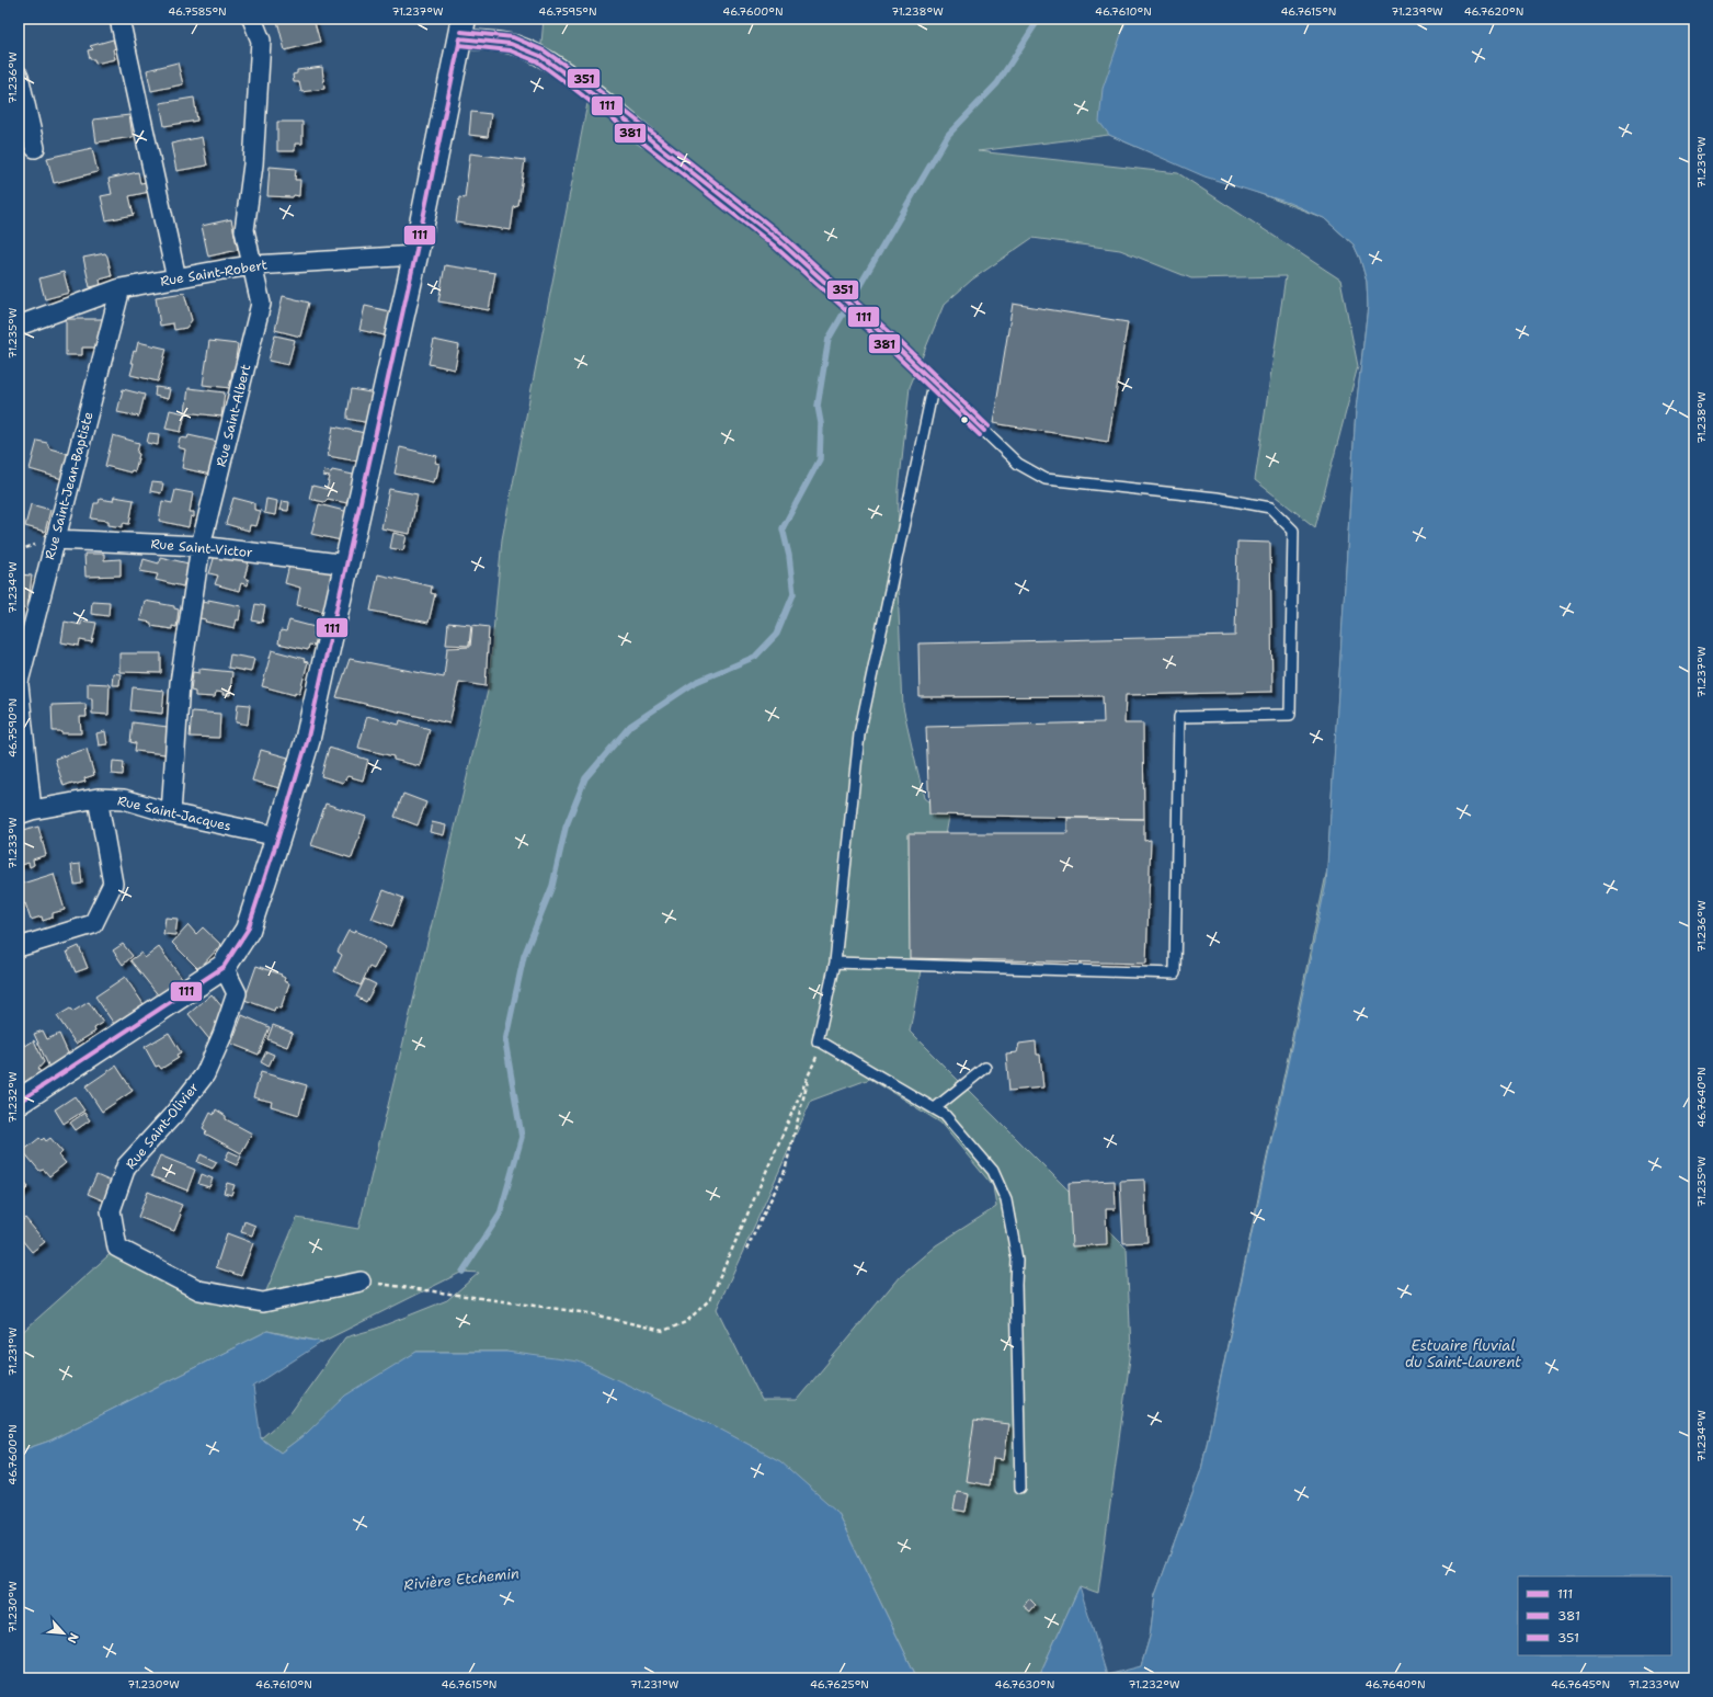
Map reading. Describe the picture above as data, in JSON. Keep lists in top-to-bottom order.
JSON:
{
  "streets": {
    "street": [
      "Rue Saint-Robert",
      "Rue Saint-Albert",
      "Rue Saint-Jean-Baptiste",
      "Rue Saint-Victor",
      "Rue Saint-Jacques",
      "Rue Saint-Olivier"
    ]
  },
  "crossings": [
    ["Rue Saint-Robert", "Rue Saint-Albert"],
    ["Rue Saint-Robert", "Rue Saint-Jean-Baptiste"],
    ["Rue Saint-Albert", "Rue Saint-Victor"],
    ["Rue Saint-Albert", "Rue Saint-Jacques"],
    ["Rue Saint-Jean-Baptiste", "Rue Saint-Victor"],
    ["Rue Saint-Jean-Baptiste", "Rue Saint-Jacques"]
  ],
  "water": ["Estuaire fluvial du Saint-Laurent", "Rivière Etchemin"],
  "lines": ["transit line 351", "transit line 111", "transit line 381"],
  "legend": ["111", "381", "351"],
  "north": "bottom right",
  "coordinates": [
    "46.7585°N",
    "71.237°W",
    "46.7595°N",
    "46.7600°N",
    "71.238°W",
    "46.7610°N",
    "46.7615°N",
    "71.239°W",
    "46.7620°N",
    "71.236°W",
    "71.235°W",
    "71.234°W",
    "46.7590°N",
    "71.233°W",
    "46.7640°N",
    "71.232°W",
    "71.231°W",
    "71.230°W",
    "46.7625°N",
    "46.7630°N",
    "46.7645°N"
  ]
}
